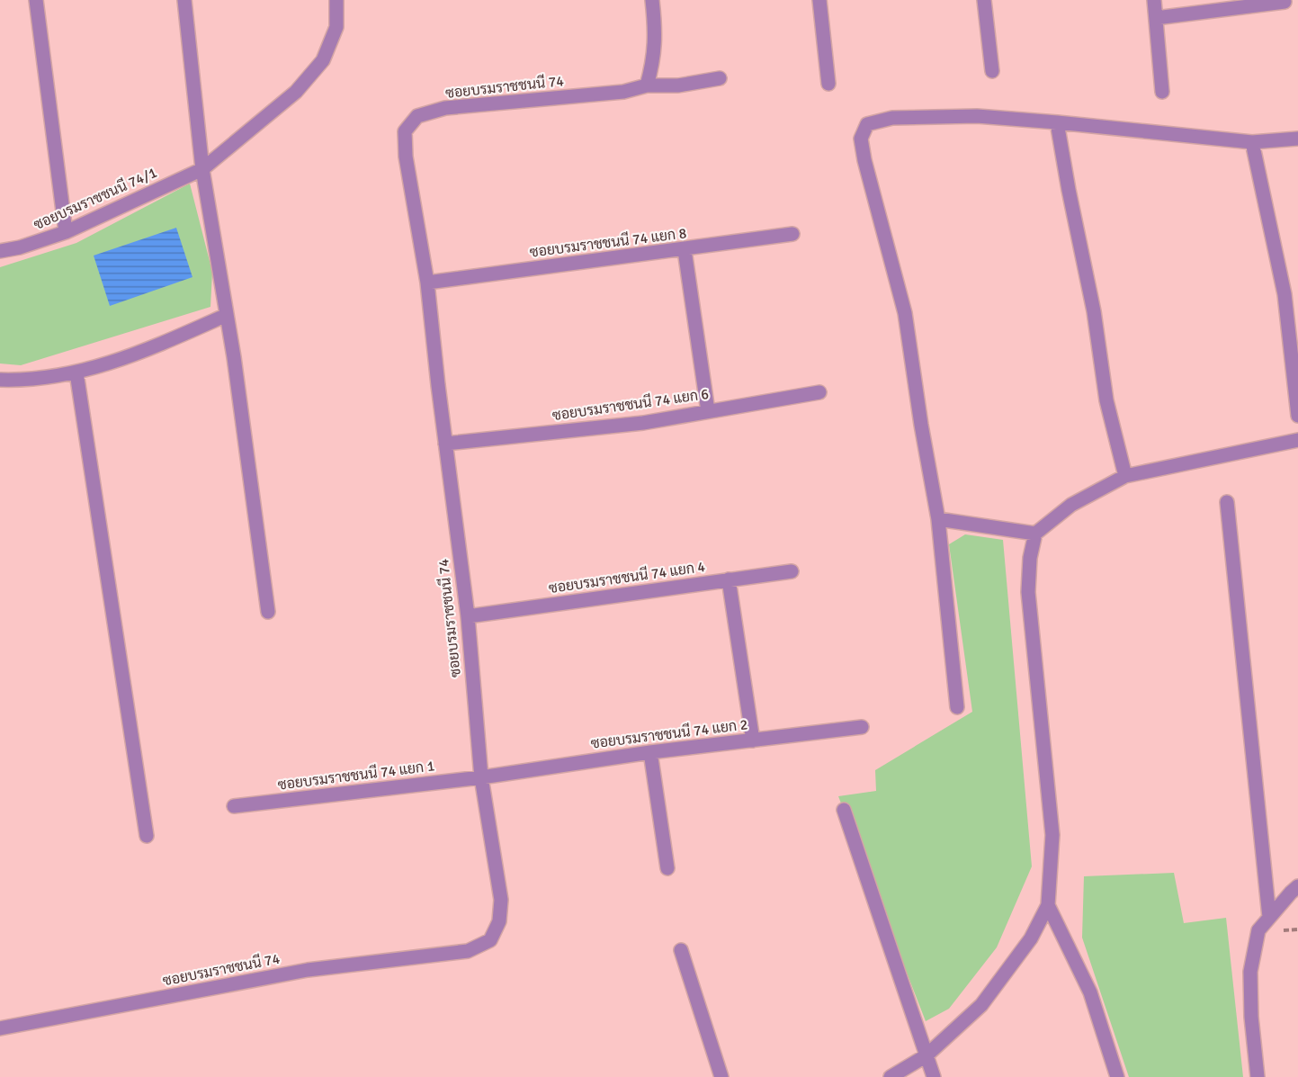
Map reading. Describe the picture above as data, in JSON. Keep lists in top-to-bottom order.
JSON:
{
  "streets": {
    "street": [
      "ซอยบรมราชชนนี 74",
      "ซอยบรมราชชนนี 74/1",
      "ซอยบรมราชชนนี 74 แยก 8",
      "ซอยบรมราชชนนี 74 แยก 6",
      "ซอยบรมราชชนนี 74 แยก 4",
      "ซอยบรมราชชนนี 74 แยก 2",
      "ซอยบรมราชชนนี 74 แยก 1"
    ]
  },
  "crossings": [
    ["ซอยบรมราชชนนี 74", "ซอยบรมราชชนนี 74 แยก 8"],
    ["ซอยบรมราชชนนี 74", "ซอยบรมราชชนนี 74 แยก 6"],
    ["ซอยบรมราชชนนี 74", "ซอยบรมราชชนนี 74 แยก 4"],
    ["ซอยบรมราชชนนี 74", "ซอยบรมราชชนนี 74 แยก 2"],
    ["ซอยบรมราชชนนี 74", "ซอยบรมราชชนนี 74 แยก 1"],
    ["ซอยบรมราชชนนี 74 แยก 2", "ซอยบรมราชชนนี 74 แยก 1"]
  ]
}
